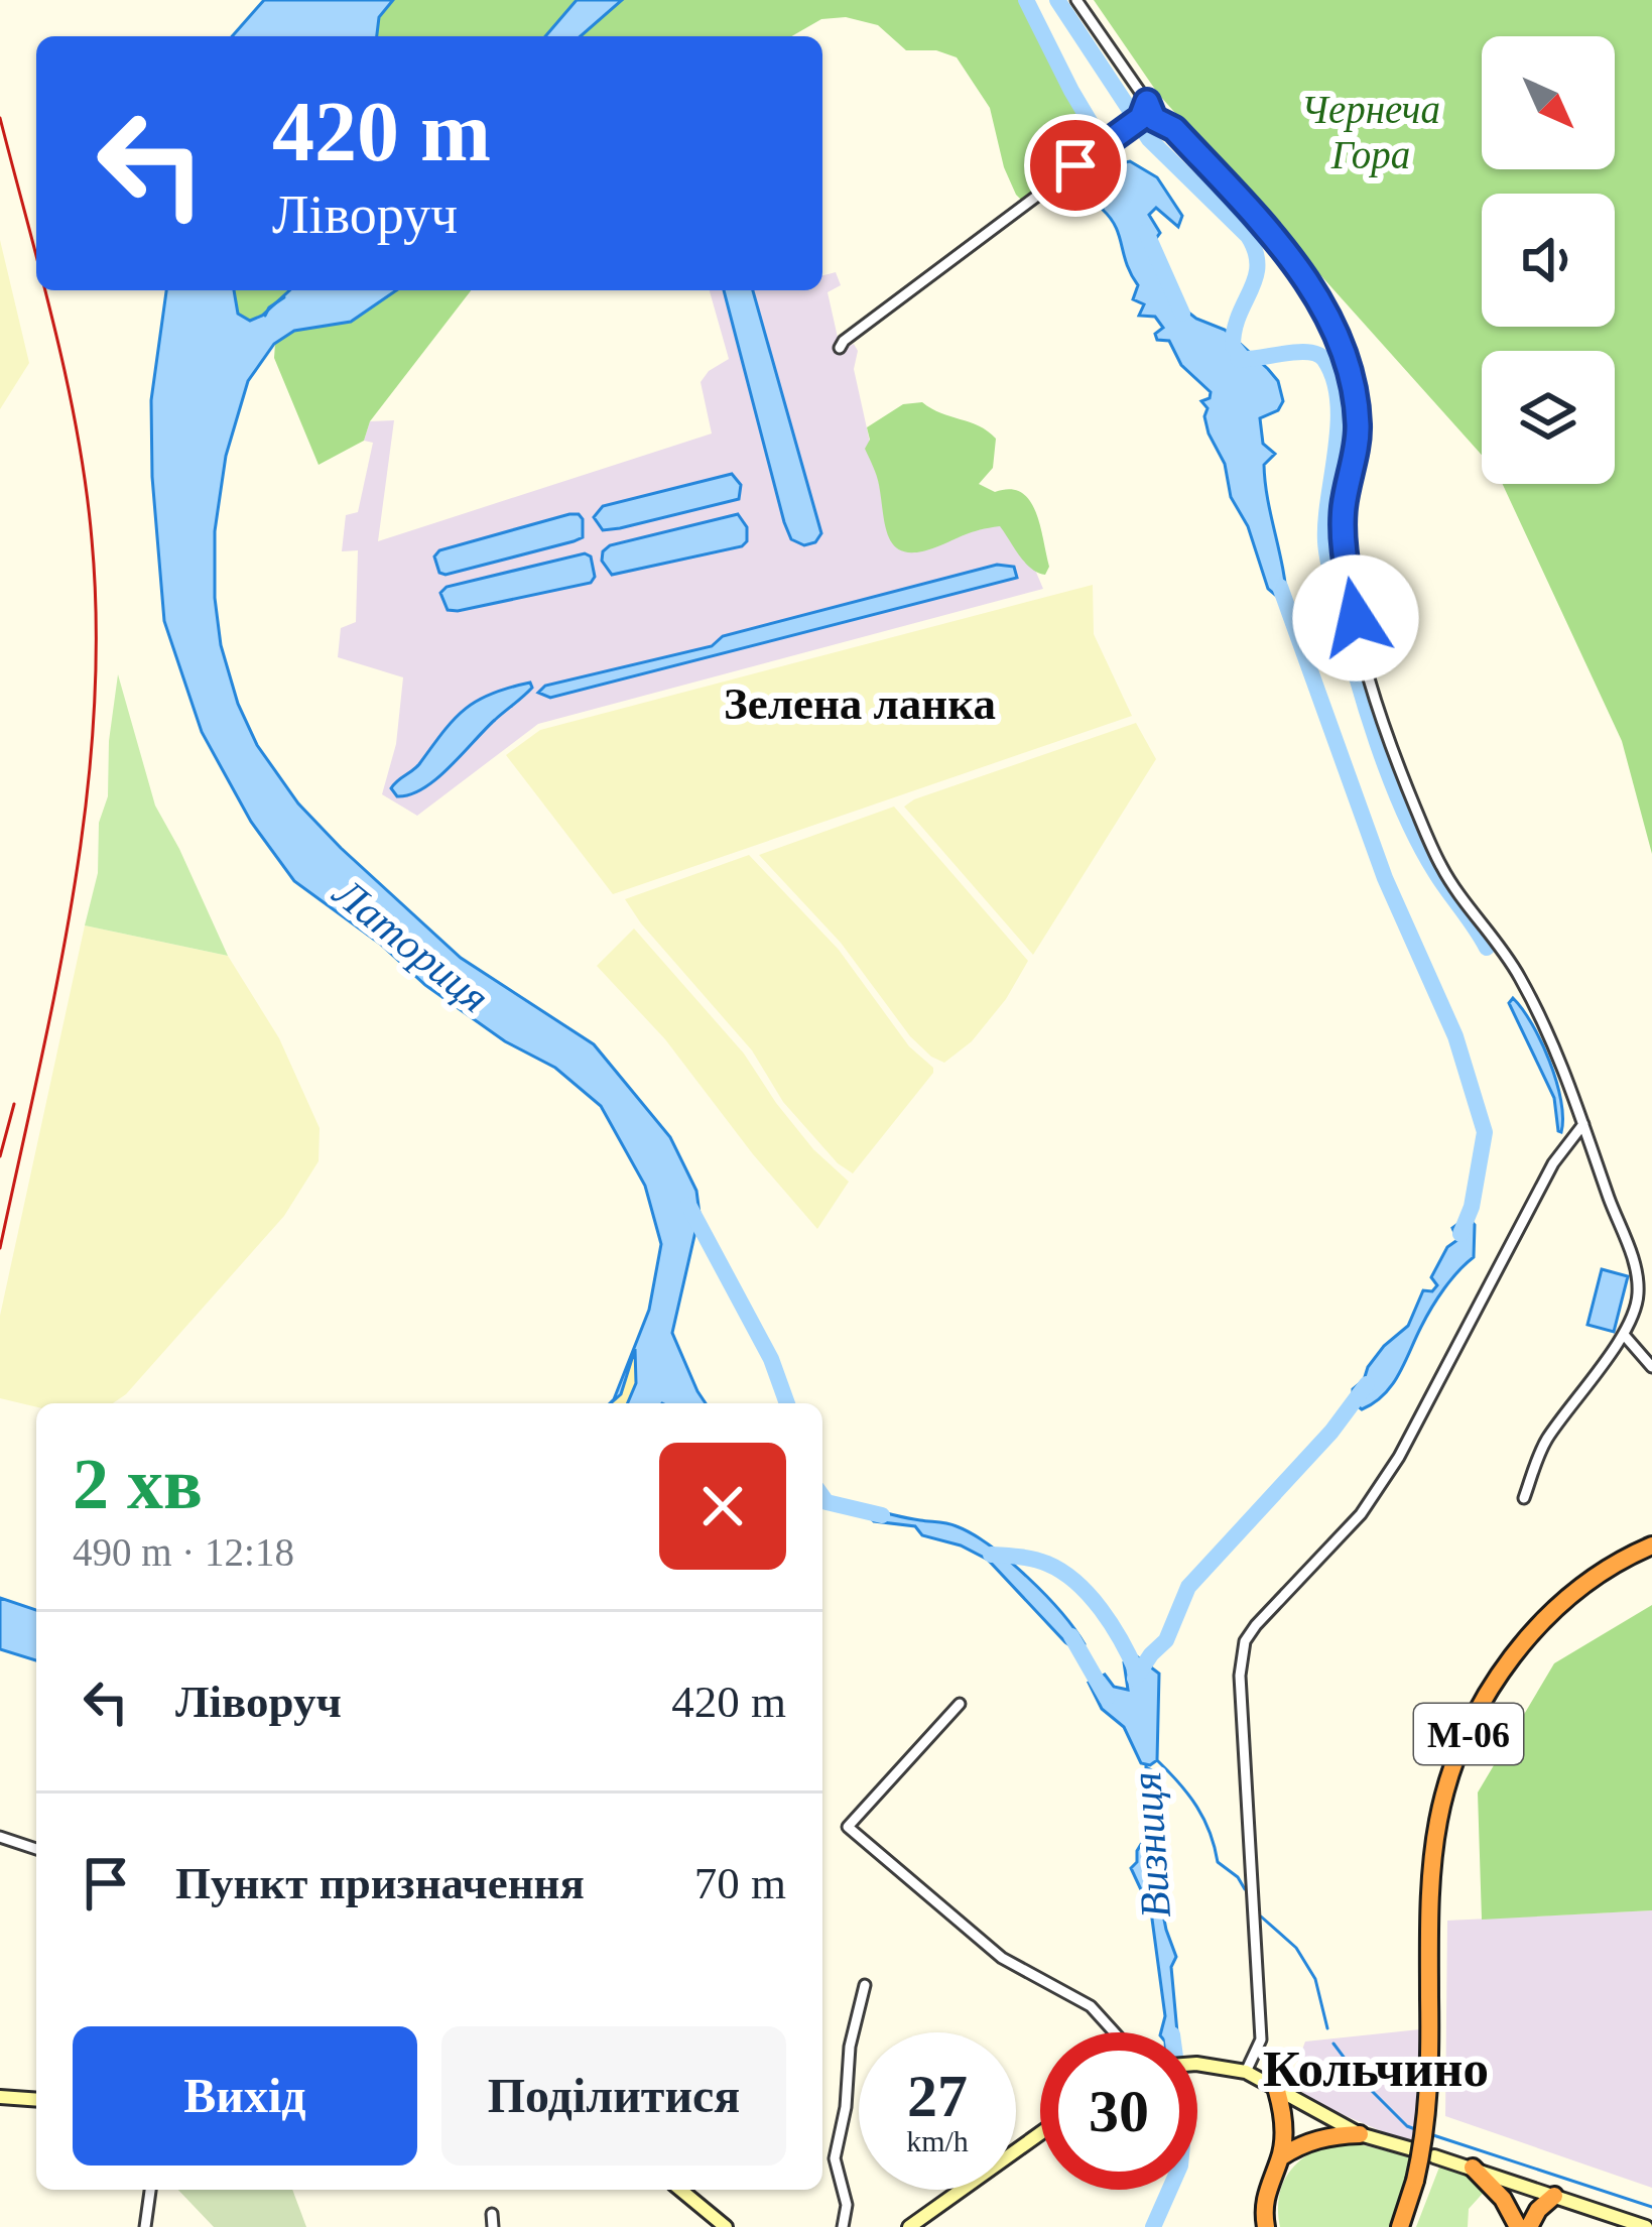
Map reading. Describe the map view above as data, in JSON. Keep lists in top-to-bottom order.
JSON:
{
  "streets": {
    "highway": ["М-06"]
  },
  "districts": ["Зелена ланка", "Кольчино"],
  "water": ["Латориця", "Визниця"],
  "parks": ["Чернеча Гора"],
  "north": "bottom right",
  "page": {
    "turn": ["420 m", "Ліворуч"],
    "heading": ["2 хв", "490 m · 12:18"],
    "list": [
      {
        "name": "Ліворуч",
        "value": "420 m"
      },
      {
        "name": "Пункт призначення",
        "value": "70 m"
      }
    ],
    "buttons": ["Вихід", "Поділитися"],
    "speed": "27 km/h",
    "limit": "30"
  }
}
